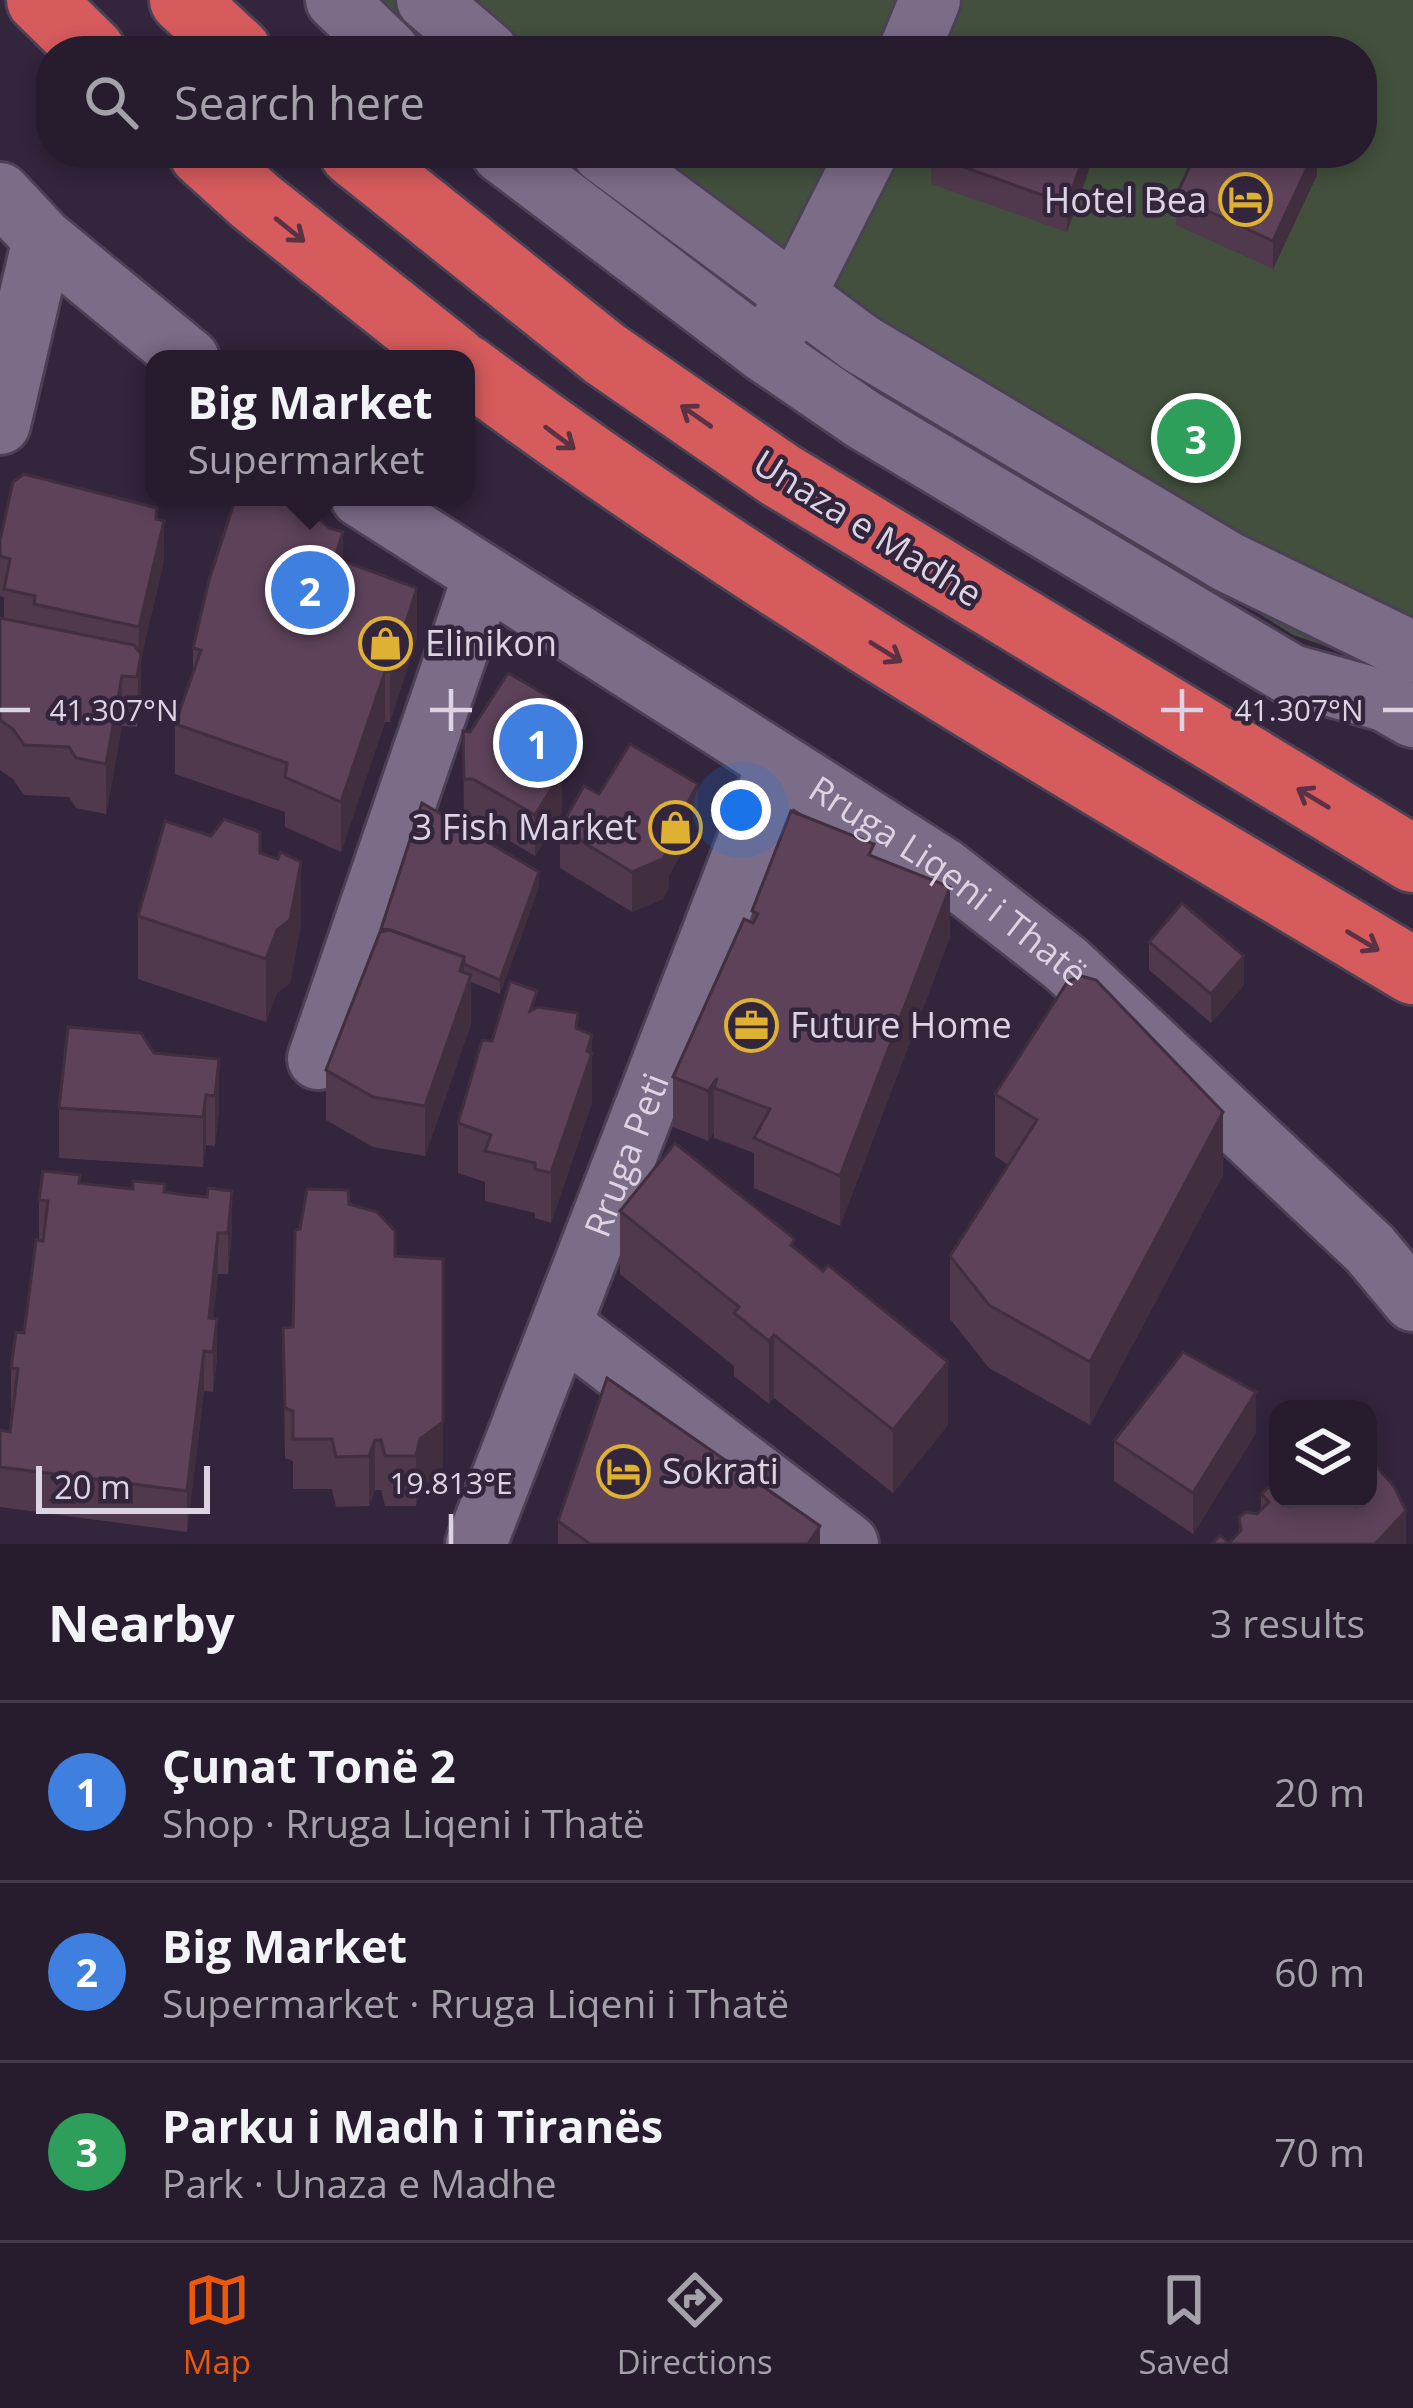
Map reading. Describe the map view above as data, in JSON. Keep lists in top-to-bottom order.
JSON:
{
  "streets": {
    "highway": ["Unaza e Madhe"],
    "street": ["Rruga Liqeni i Thatë", "Rruga Peti"]
  },
  "crossings": [
    ["Rruga Liqeni i Thatë", "Rruga Peti"]
  ],
  "places": {
    "hotel": ["Hotel Bea", "Sokrati"],
    "shop": ["Elinikon", "3 Fish Market"],
    "office": ["Future Home"]
  },
  "scale_bar": "20 m",
  "page": {
    "search": "Search here",
    "popup": ["Big Market", "Supermarket"],
    "pins": ["3", "2", "1"],
    "scale": "20 m",
    "heading": ["Nearby", "3 results"],
    "list": [
      {
        "mark": "1",
        "name": "Çunat Tonë 2",
        "note": "Shop · Rruga Liqeni i Thatë",
        "value": "20 m"
      },
      {
        "mark": "2",
        "name": "Big Market",
        "note": "Supermarket · Rruga Liqeni i Thatë",
        "value": "60 m"
      },
      {
        "mark": "3",
        "name": "Parku i Madh i Tiranës",
        "note": "Park · Unaza e Madhe",
        "value": "70 m"
      }
    ],
    "nav": ["Map", "Directions", "Saved"]
  },
  "coordinates": ["41.307°N", "19.813°E"]
}
